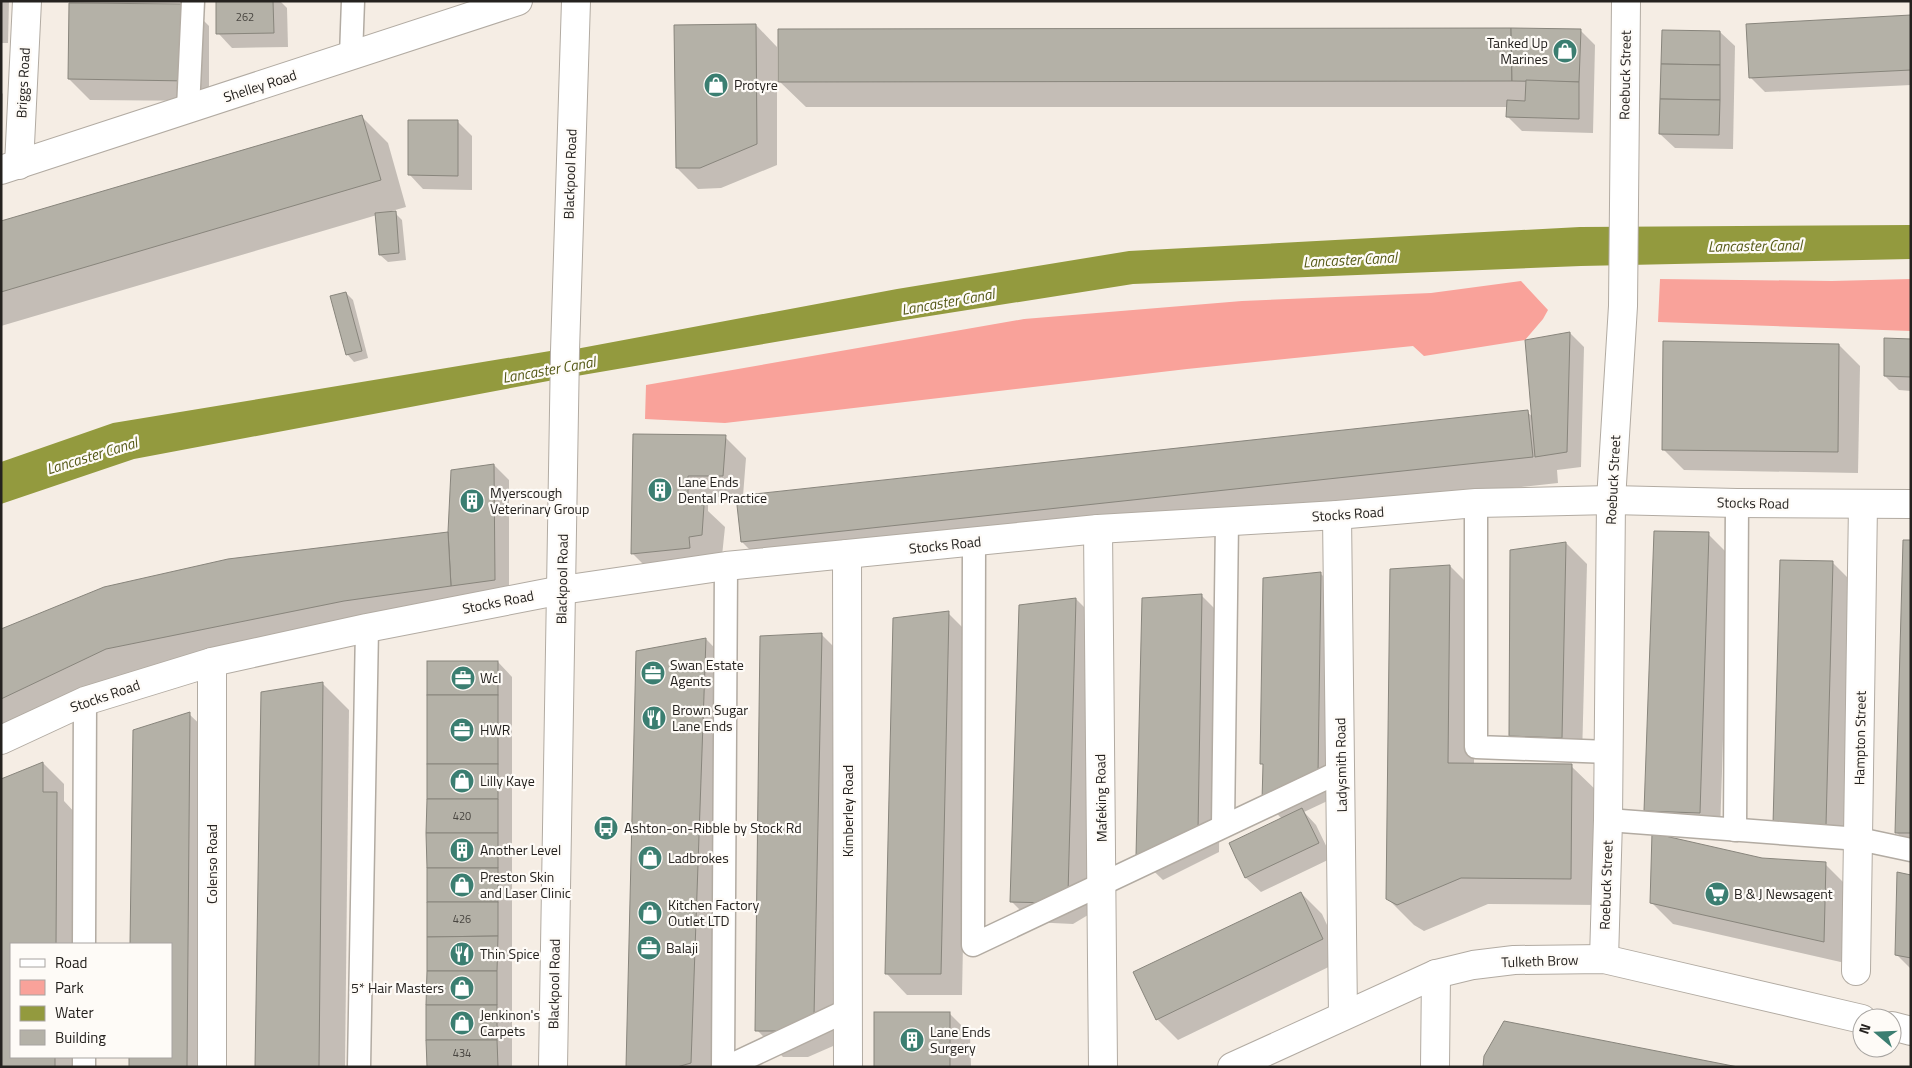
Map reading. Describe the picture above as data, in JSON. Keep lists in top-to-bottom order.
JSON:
{
  "streets": {
    "main road": [
      "Roebuck Street",
      "Briggs Road",
      "Shelley Road",
      "Blackpool Road",
      "Stocks Road",
      "Hampton Street",
      "Ladysmith Road",
      "Mafeking Road",
      "Kimberley Road",
      "Colenso Road",
      "Tulketh Brow"
    ]
  },
  "crossings": [
    ["Roebuck Street", "Stocks Road"],
    ["Roebuck Street", "Tulketh Brow"],
    ["Briggs Road", "Shelley Road"],
    ["Blackpool Road", "Stocks Road"],
    ["Stocks Road", "Hampton Street"],
    ["Stocks Road", "Ladysmith Road"],
    ["Stocks Road", "Mafeking Road"],
    ["Stocks Road", "Kimberley Road"],
    ["Stocks Road", "Colenso Road"],
    ["Ladysmith Road", "Tulketh Brow"]
  ],
  "water": ["Lancaster Canal"],
  "places": {
    "shop": [
      "Tanked Up Marines",
      "Protyre",
      "Lilly Kaye",
      "Ladbrokes",
      "Preston Skin and Laser Clinic",
      "Kitchen Factory Outlet LTD",
      "5* Hair Masters",
      "Jenkinon's Carpets"
    ],
    "building": [
      "Lane Ends Dental Practice",
      "Myerscough Veterinary Group",
      "Another Level",
      "Lane Ends Surgery"
    ],
    "office": [
      "Swan Estate Agents",
      "Wcl",
      "HWR",
      "Balaji"
    ],
    "restaurant": ["Brown Sugar Lane Ends", "Thin Spice"],
    "bus stop": ["Ashton-on-Ribble by Stock Rd"],
    "supermarket": ["B & J Newsagent"]
  },
  "house_numbers": [
    "262",
    "420",
    "426",
    "434"
  ],
  "legend": [
    "Road",
    "Park",
    "Water",
    "Building"
  ],
  "north": "left"
}
